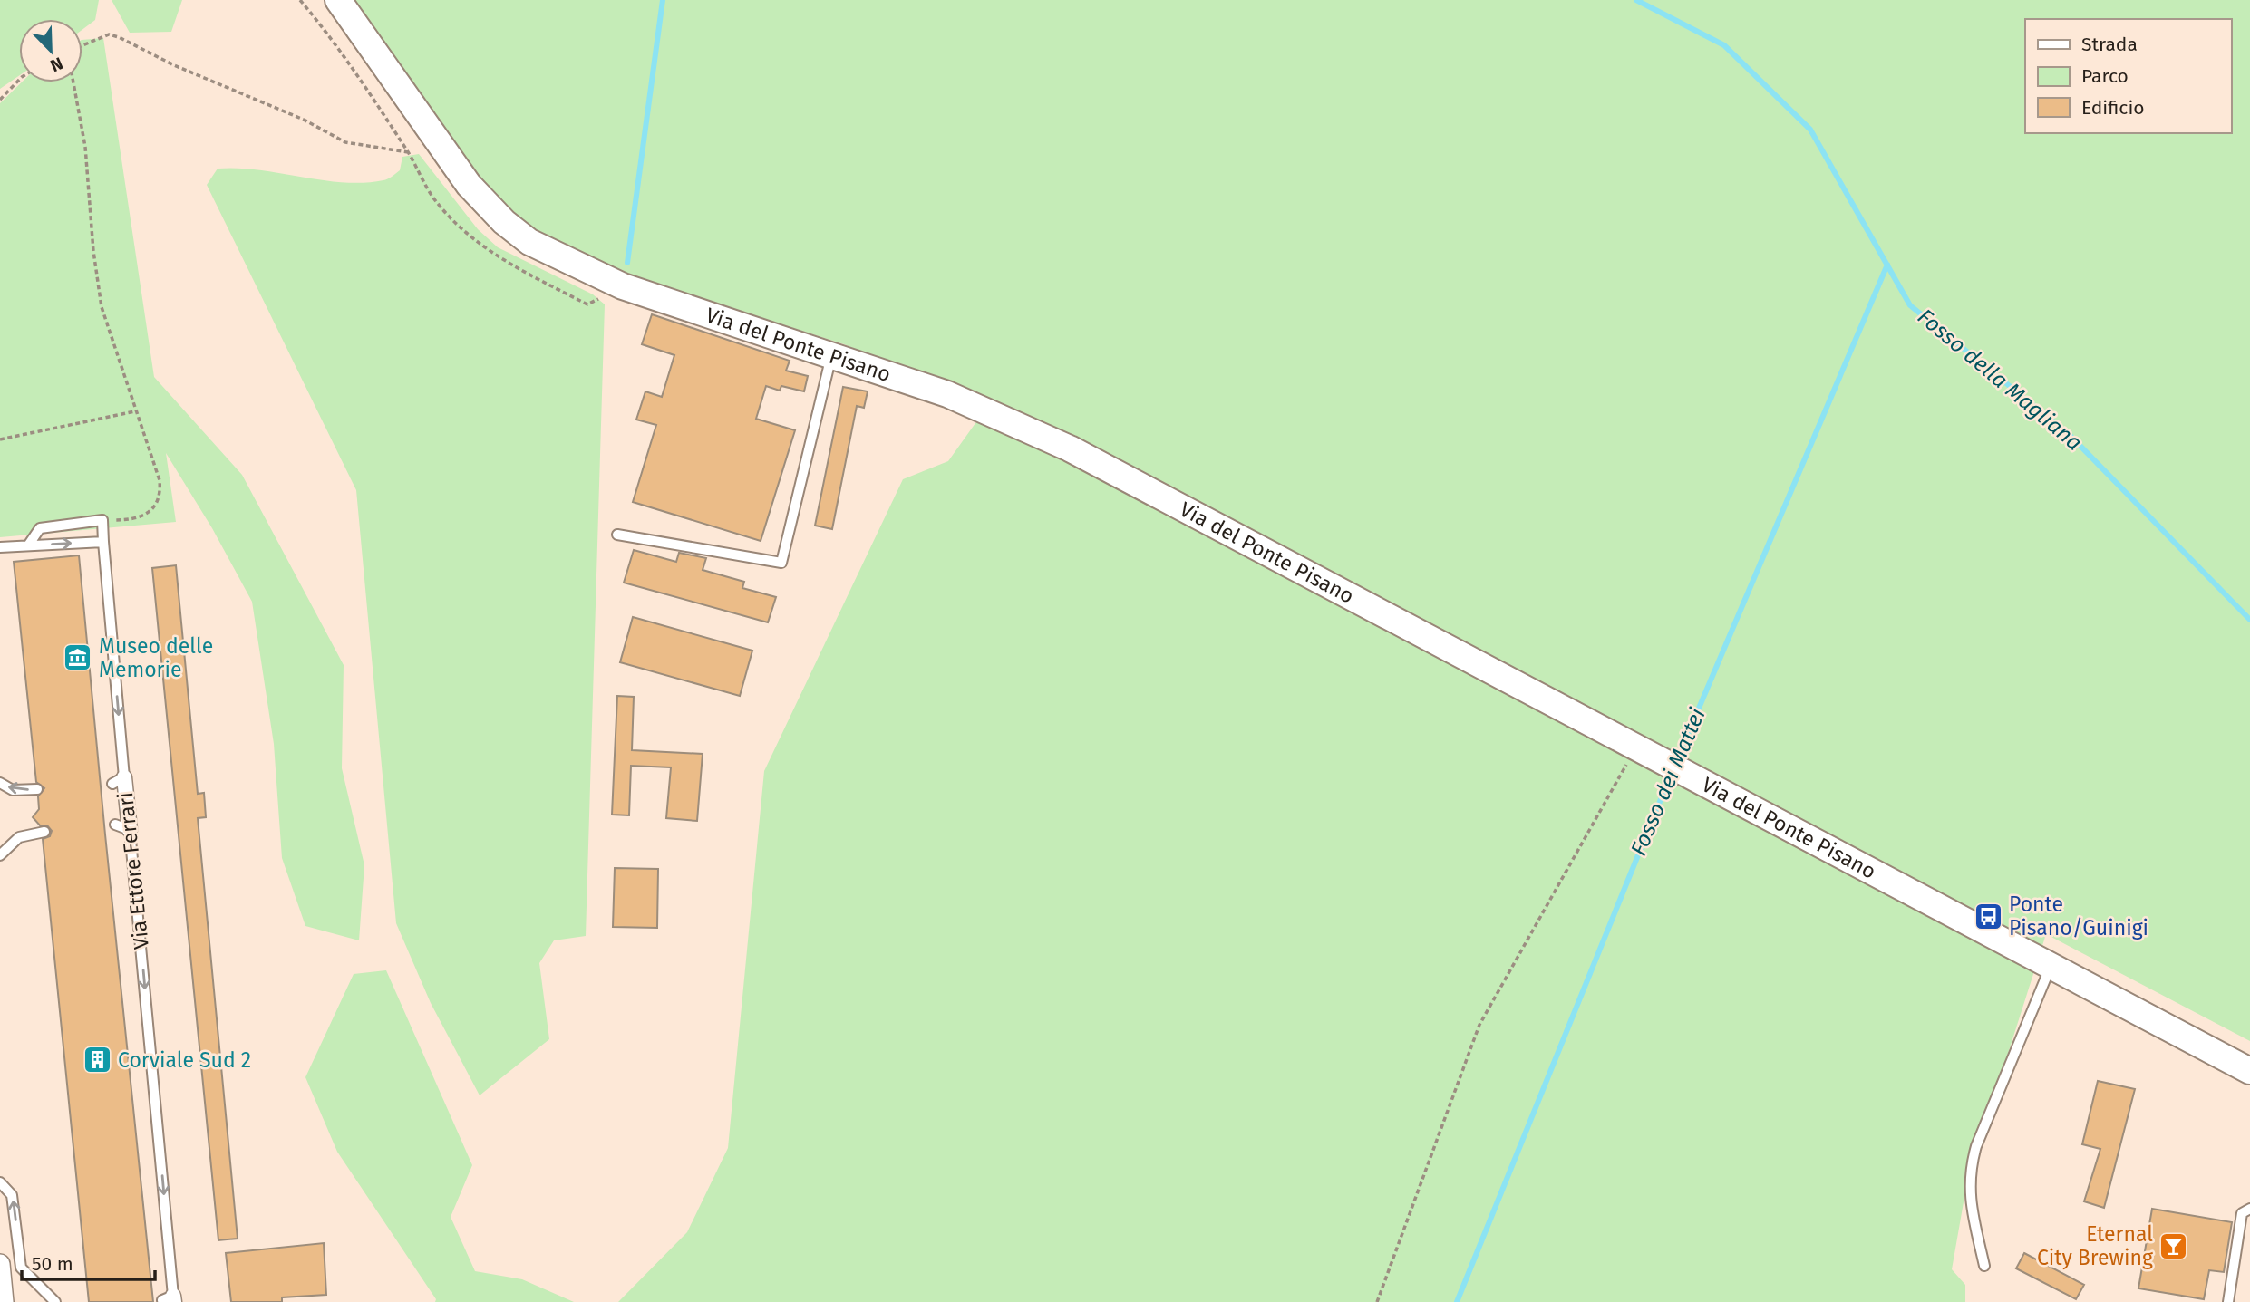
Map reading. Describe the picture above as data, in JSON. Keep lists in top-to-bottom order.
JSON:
{
  "streets": {
    "street": ["Via del Ponte Pisano", "Via Ettore Ferrari"]
  },
  "one_way": ["Via Ettore Ferrari"],
  "water": ["Fosso della Magliana", "Fosso dei Mattei"],
  "places": {
    "museum": ["Museo delle Memorie"],
    "bus stop": ["Ponte Pisano/Guinigi"],
    "building": ["Corviale Sud 2"],
    "bar": ["Eternal City Brewing"]
  },
  "legend": ["Strada", "Parco", "Edificio"],
  "scale_bar": "50 m",
  "north": "bottom right"
}
